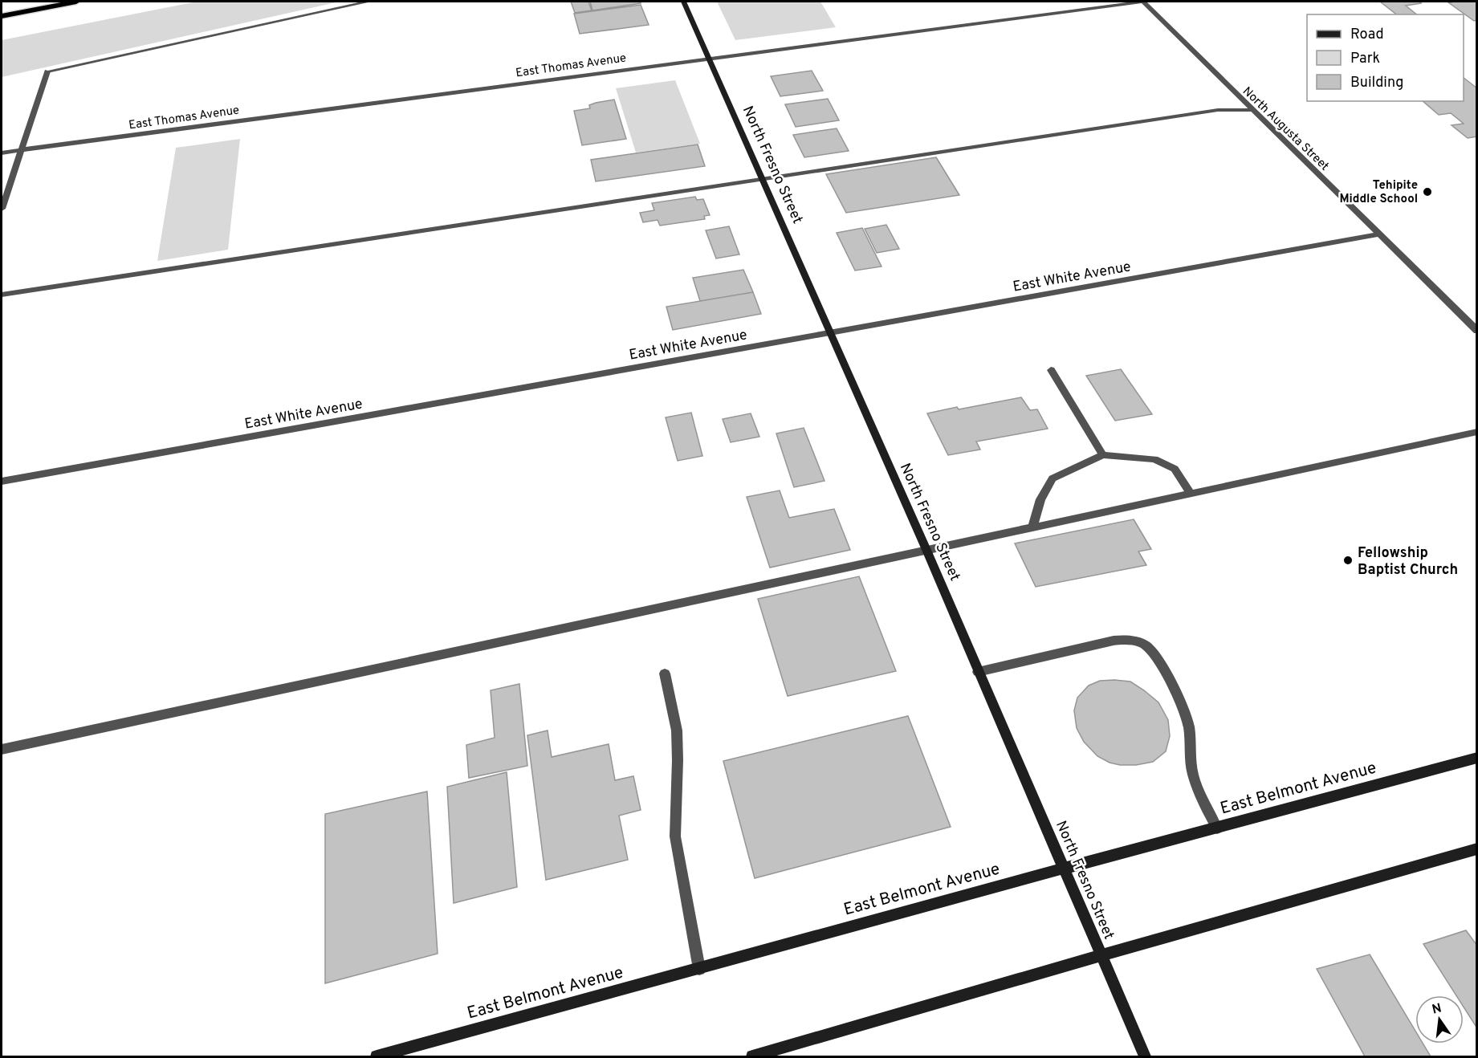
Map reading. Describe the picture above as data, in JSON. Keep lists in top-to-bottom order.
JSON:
{
  "streets": {
    "main road": ["North Fresno Street", "East Belmont Avenue"],
    "street": ["East Thomas Avenue", "North Augusta Street", "East White Avenue"]
  },
  "crossings": [
    ["East Thomas Avenue", "North Augusta Street"],
    ["East Thomas Avenue", "North Fresno Street"],
    ["North Augusta Street", "East White Avenue"],
    ["North Fresno Street", "East White Avenue"],
    ["North Fresno Street", "East Belmont Avenue"]
  ],
  "places": ["Tehipite Middle School", "Fellowship Baptist Church"],
  "legend": ["Road", "Park", "Building"],
  "north": "top"
}
